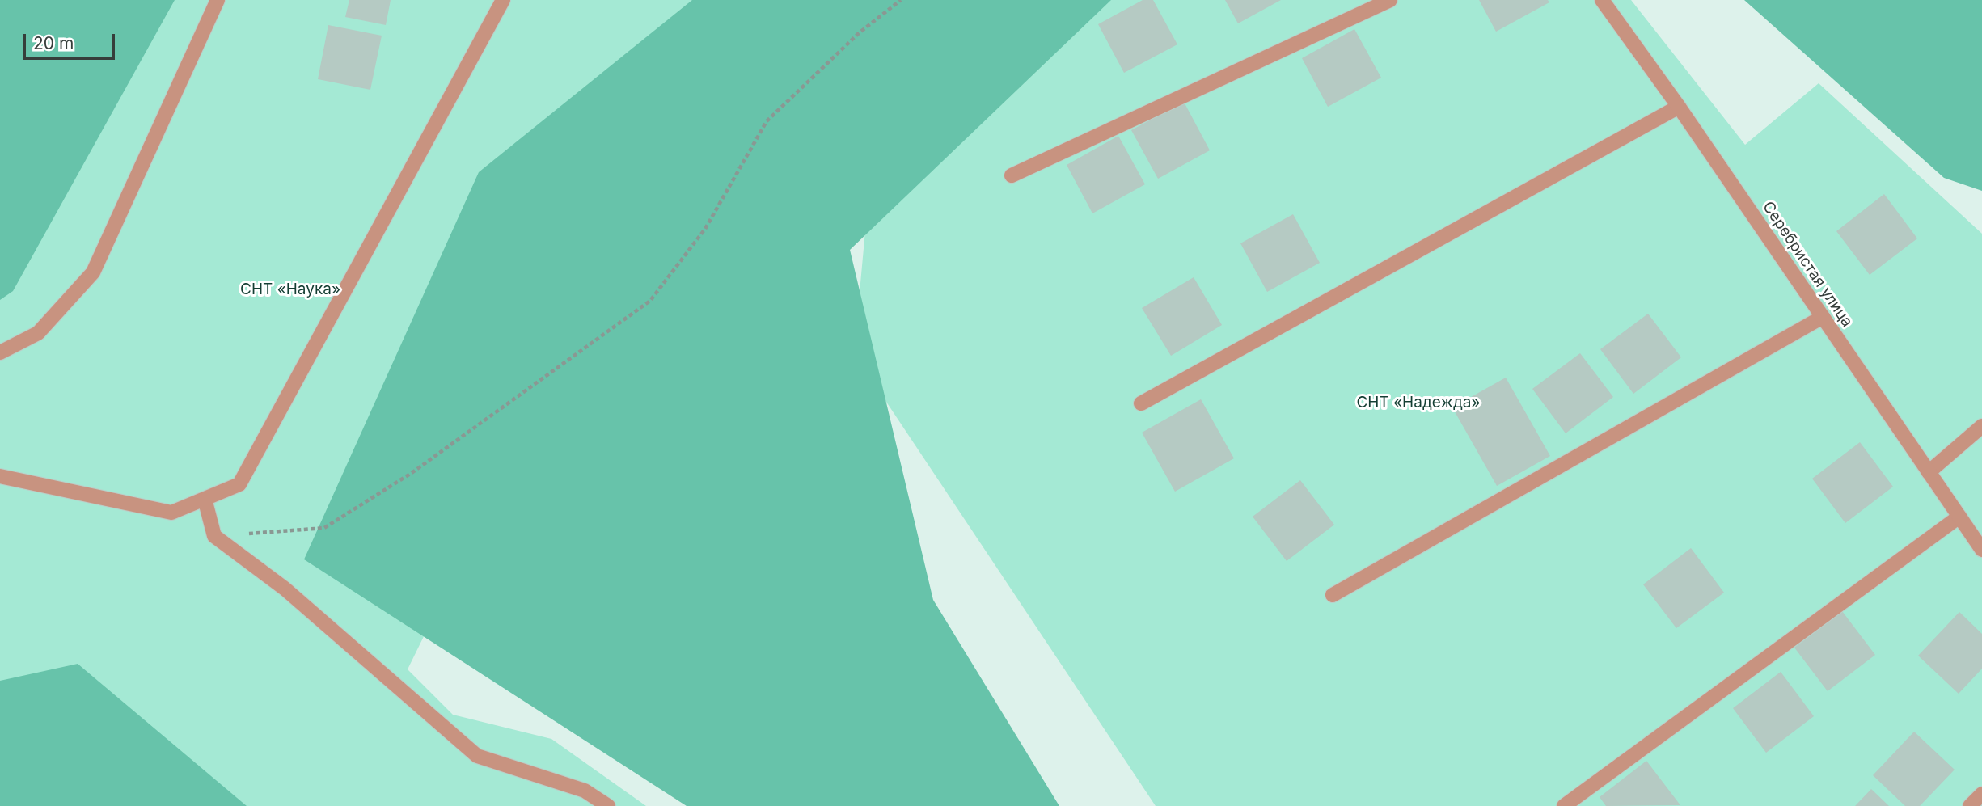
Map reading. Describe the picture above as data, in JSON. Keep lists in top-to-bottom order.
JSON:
{
  "streets": {
    "street": ["Серебристая улица"]
  },
  "parks": ["СНТ «Наука»", "СНТ «Надежда»"],
  "scale_bar": "20 m"
}
